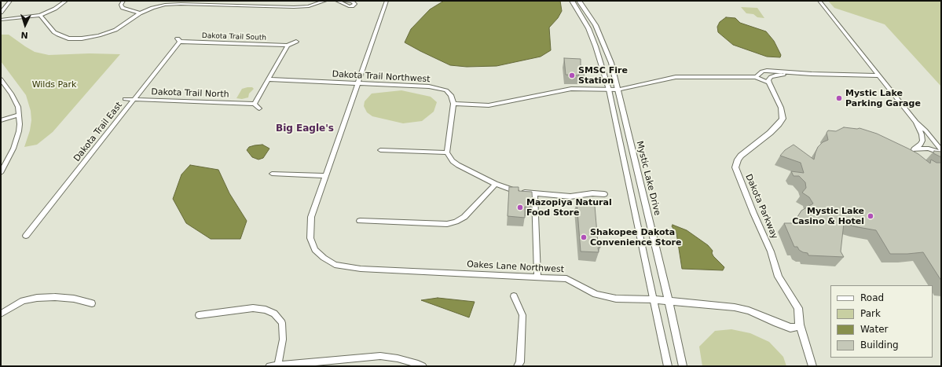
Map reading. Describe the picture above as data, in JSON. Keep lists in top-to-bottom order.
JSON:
{
  "streets": {
    "street": [
      "Dakota Trail South",
      "Dakota Trail Northwest",
      "Dakota Trail North",
      "Dakota Trail East",
      "Mystic Lake Drive",
      "Dakota Parkway",
      "Oakes Lane Northwest"
    ]
  },
  "crossings": [
    ["Dakota Trail South", "Dakota Trail East"],
    ["Dakota Trail North", "Dakota Trail East"],
    ["Mystic Lake Drive", "Oakes Lane Northwest"],
    ["Dakota Parkway", "Oakes Lane Northwest"]
  ],
  "districts": ["Big Eagle's"],
  "parks": ["Wilds Park"],
  "places": [
    "SMSC Fire Station",
    "Mystic Lake Parking Garage",
    "Mazopiya Natural Food Store",
    "Mystic Lake Casino & Hotel",
    "Shakopee Dakota Convenience Store"
  ],
  "legend": [
    "Road",
    "Park",
    "Water",
    "Building"
  ],
  "north": "bottom"
}
